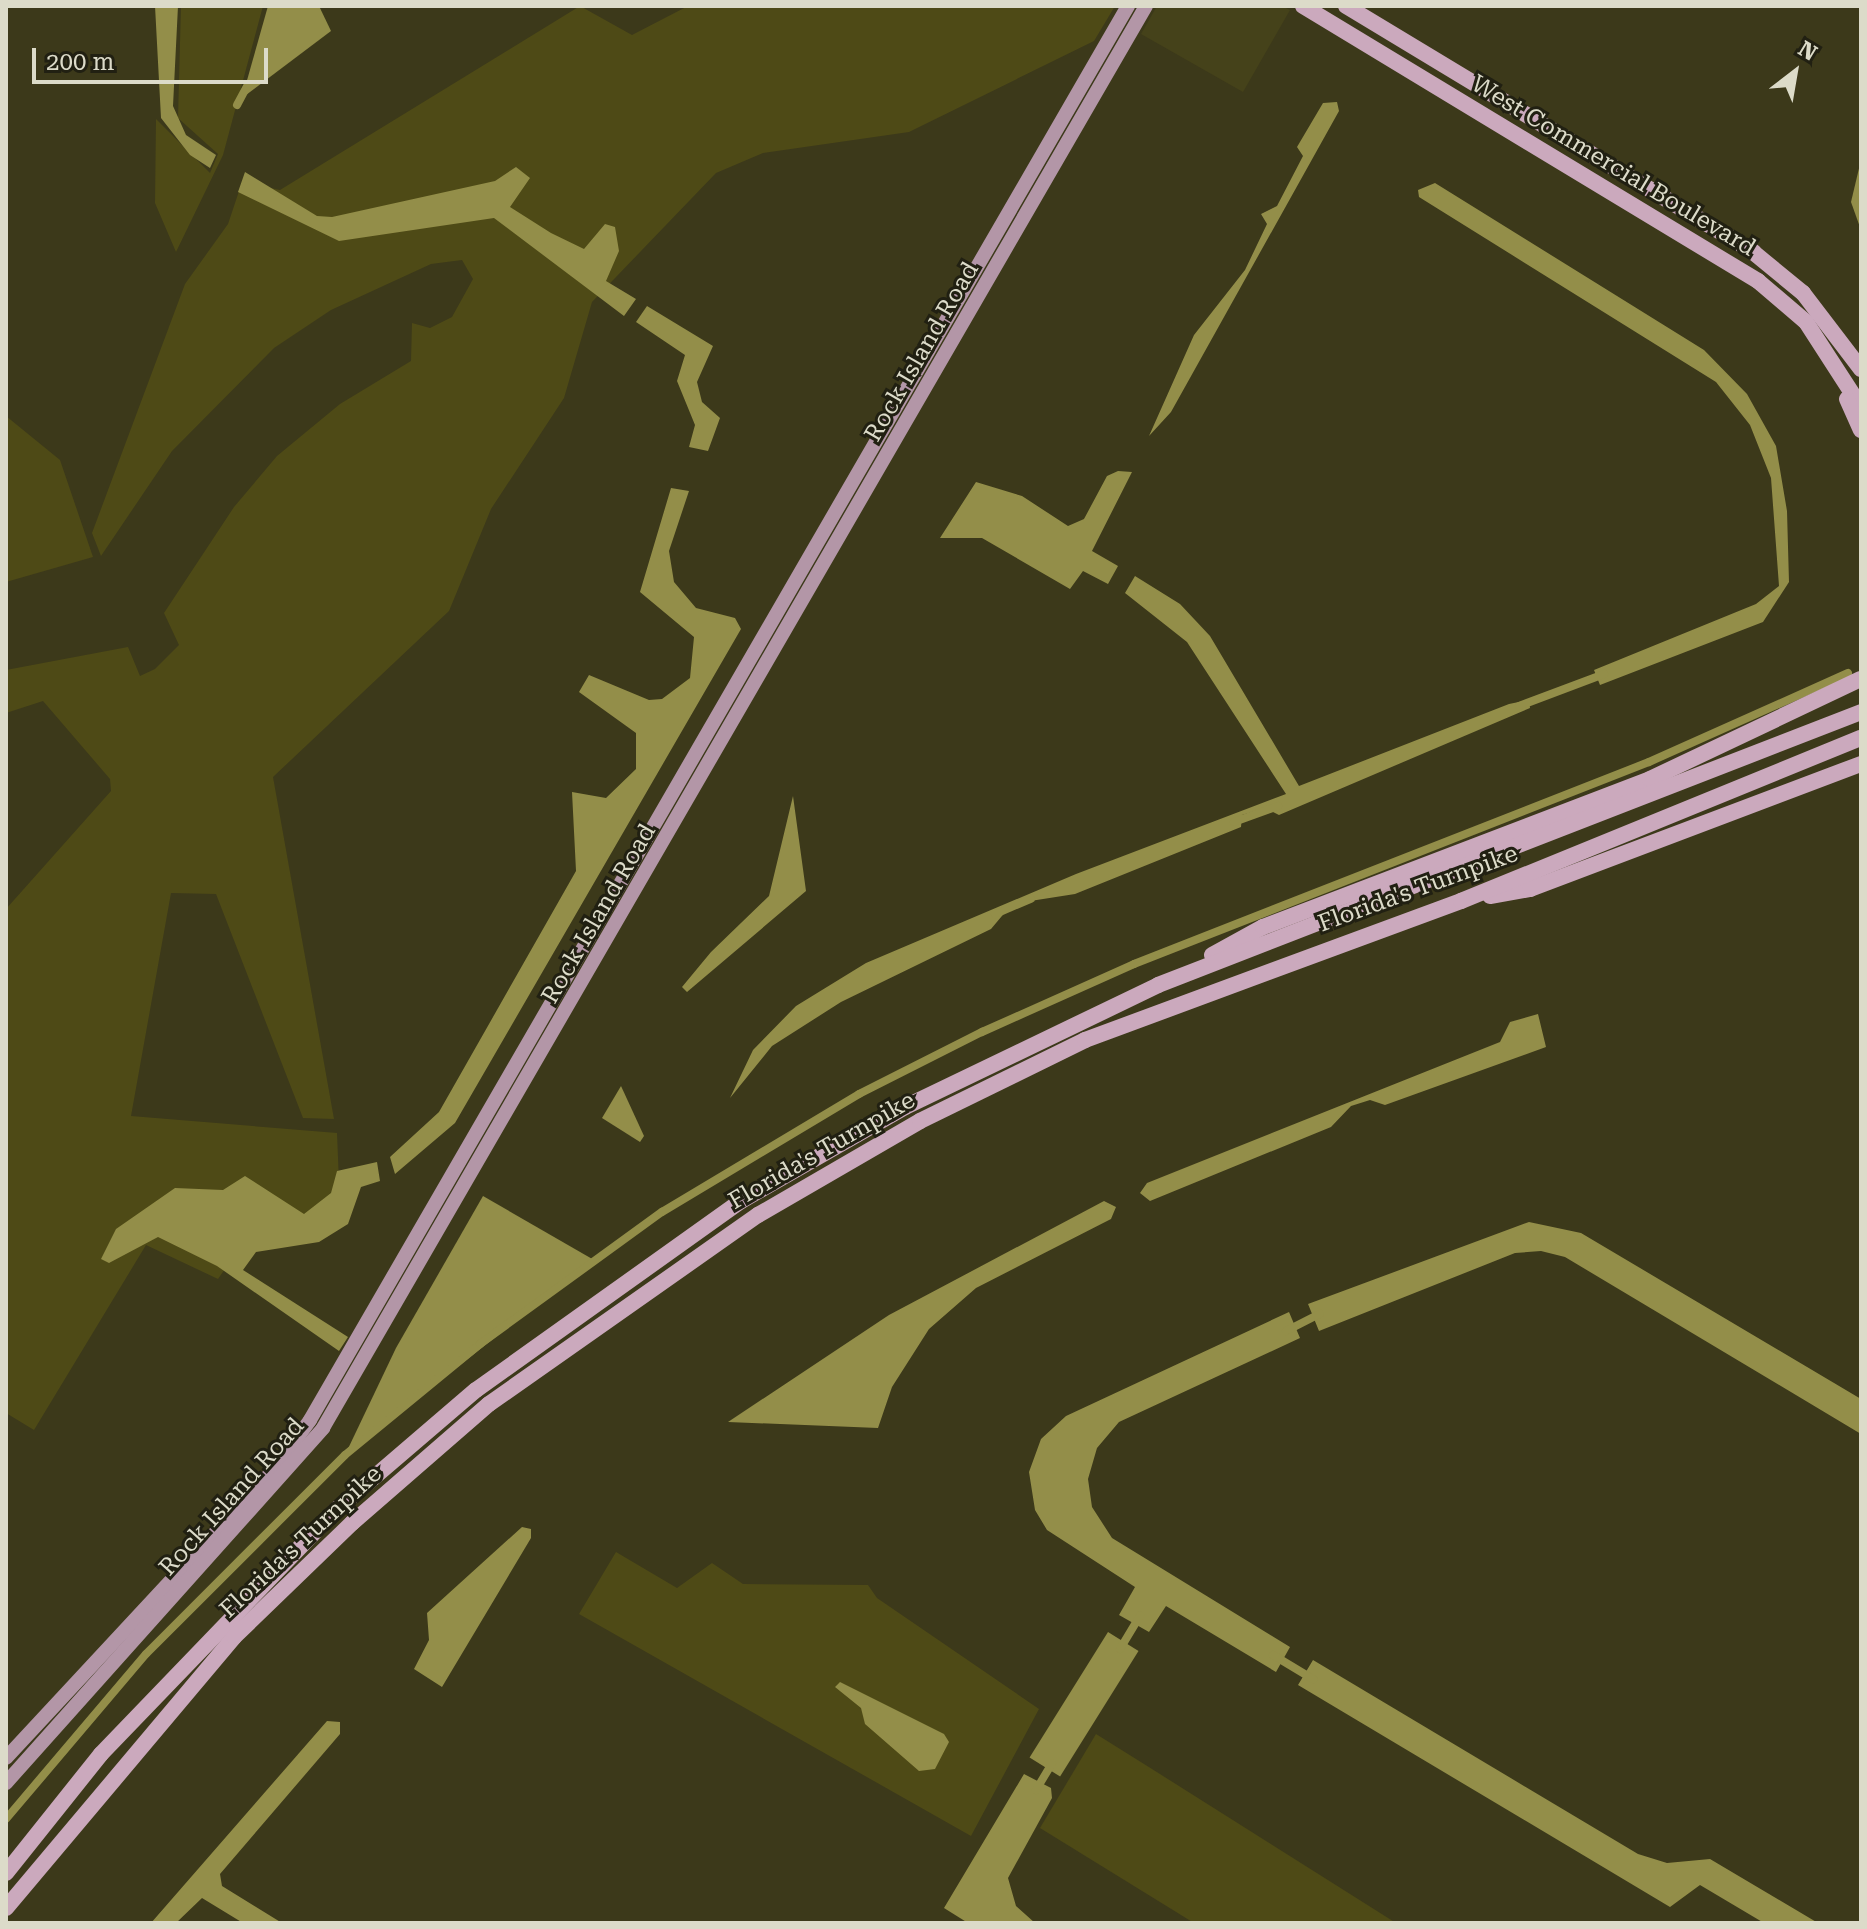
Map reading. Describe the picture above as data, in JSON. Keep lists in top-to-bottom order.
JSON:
{
  "streets": {
    "highway": ["West Commercial Boulevard", "Florida's Turnpike"],
    "main road": ["Rock Island Road"]
  },
  "scale_bar": "200 m",
  "north": "top right"
}
